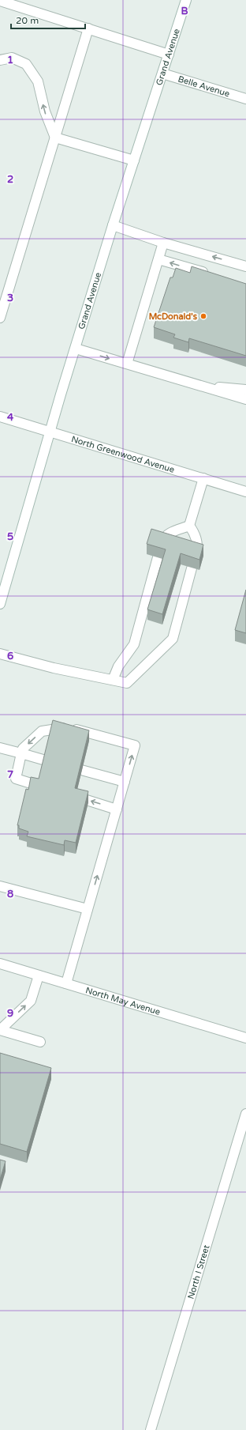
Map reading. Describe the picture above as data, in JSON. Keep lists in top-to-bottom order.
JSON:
{
  "streets": {
    "street": [
      "Grand Avenue",
      "Belle Avenue",
      "North Greenwood Avenue",
      "North May Avenue",
      "North I Street"
    ]
  },
  "crossings": [
    ["Grand Avenue", "Belle Avenue"],
    ["Grand Avenue", "North Greenwood Avenue"]
  ],
  "places": ["McDonald's"],
  "scale_bar": "20 m",
  "grid": {
    "columns": ["B"],
    "rows": [
      "1",
      "2",
      "3",
      "4",
      "5",
      "6",
      "7",
      "8",
      "9"
    ]
  }
}
